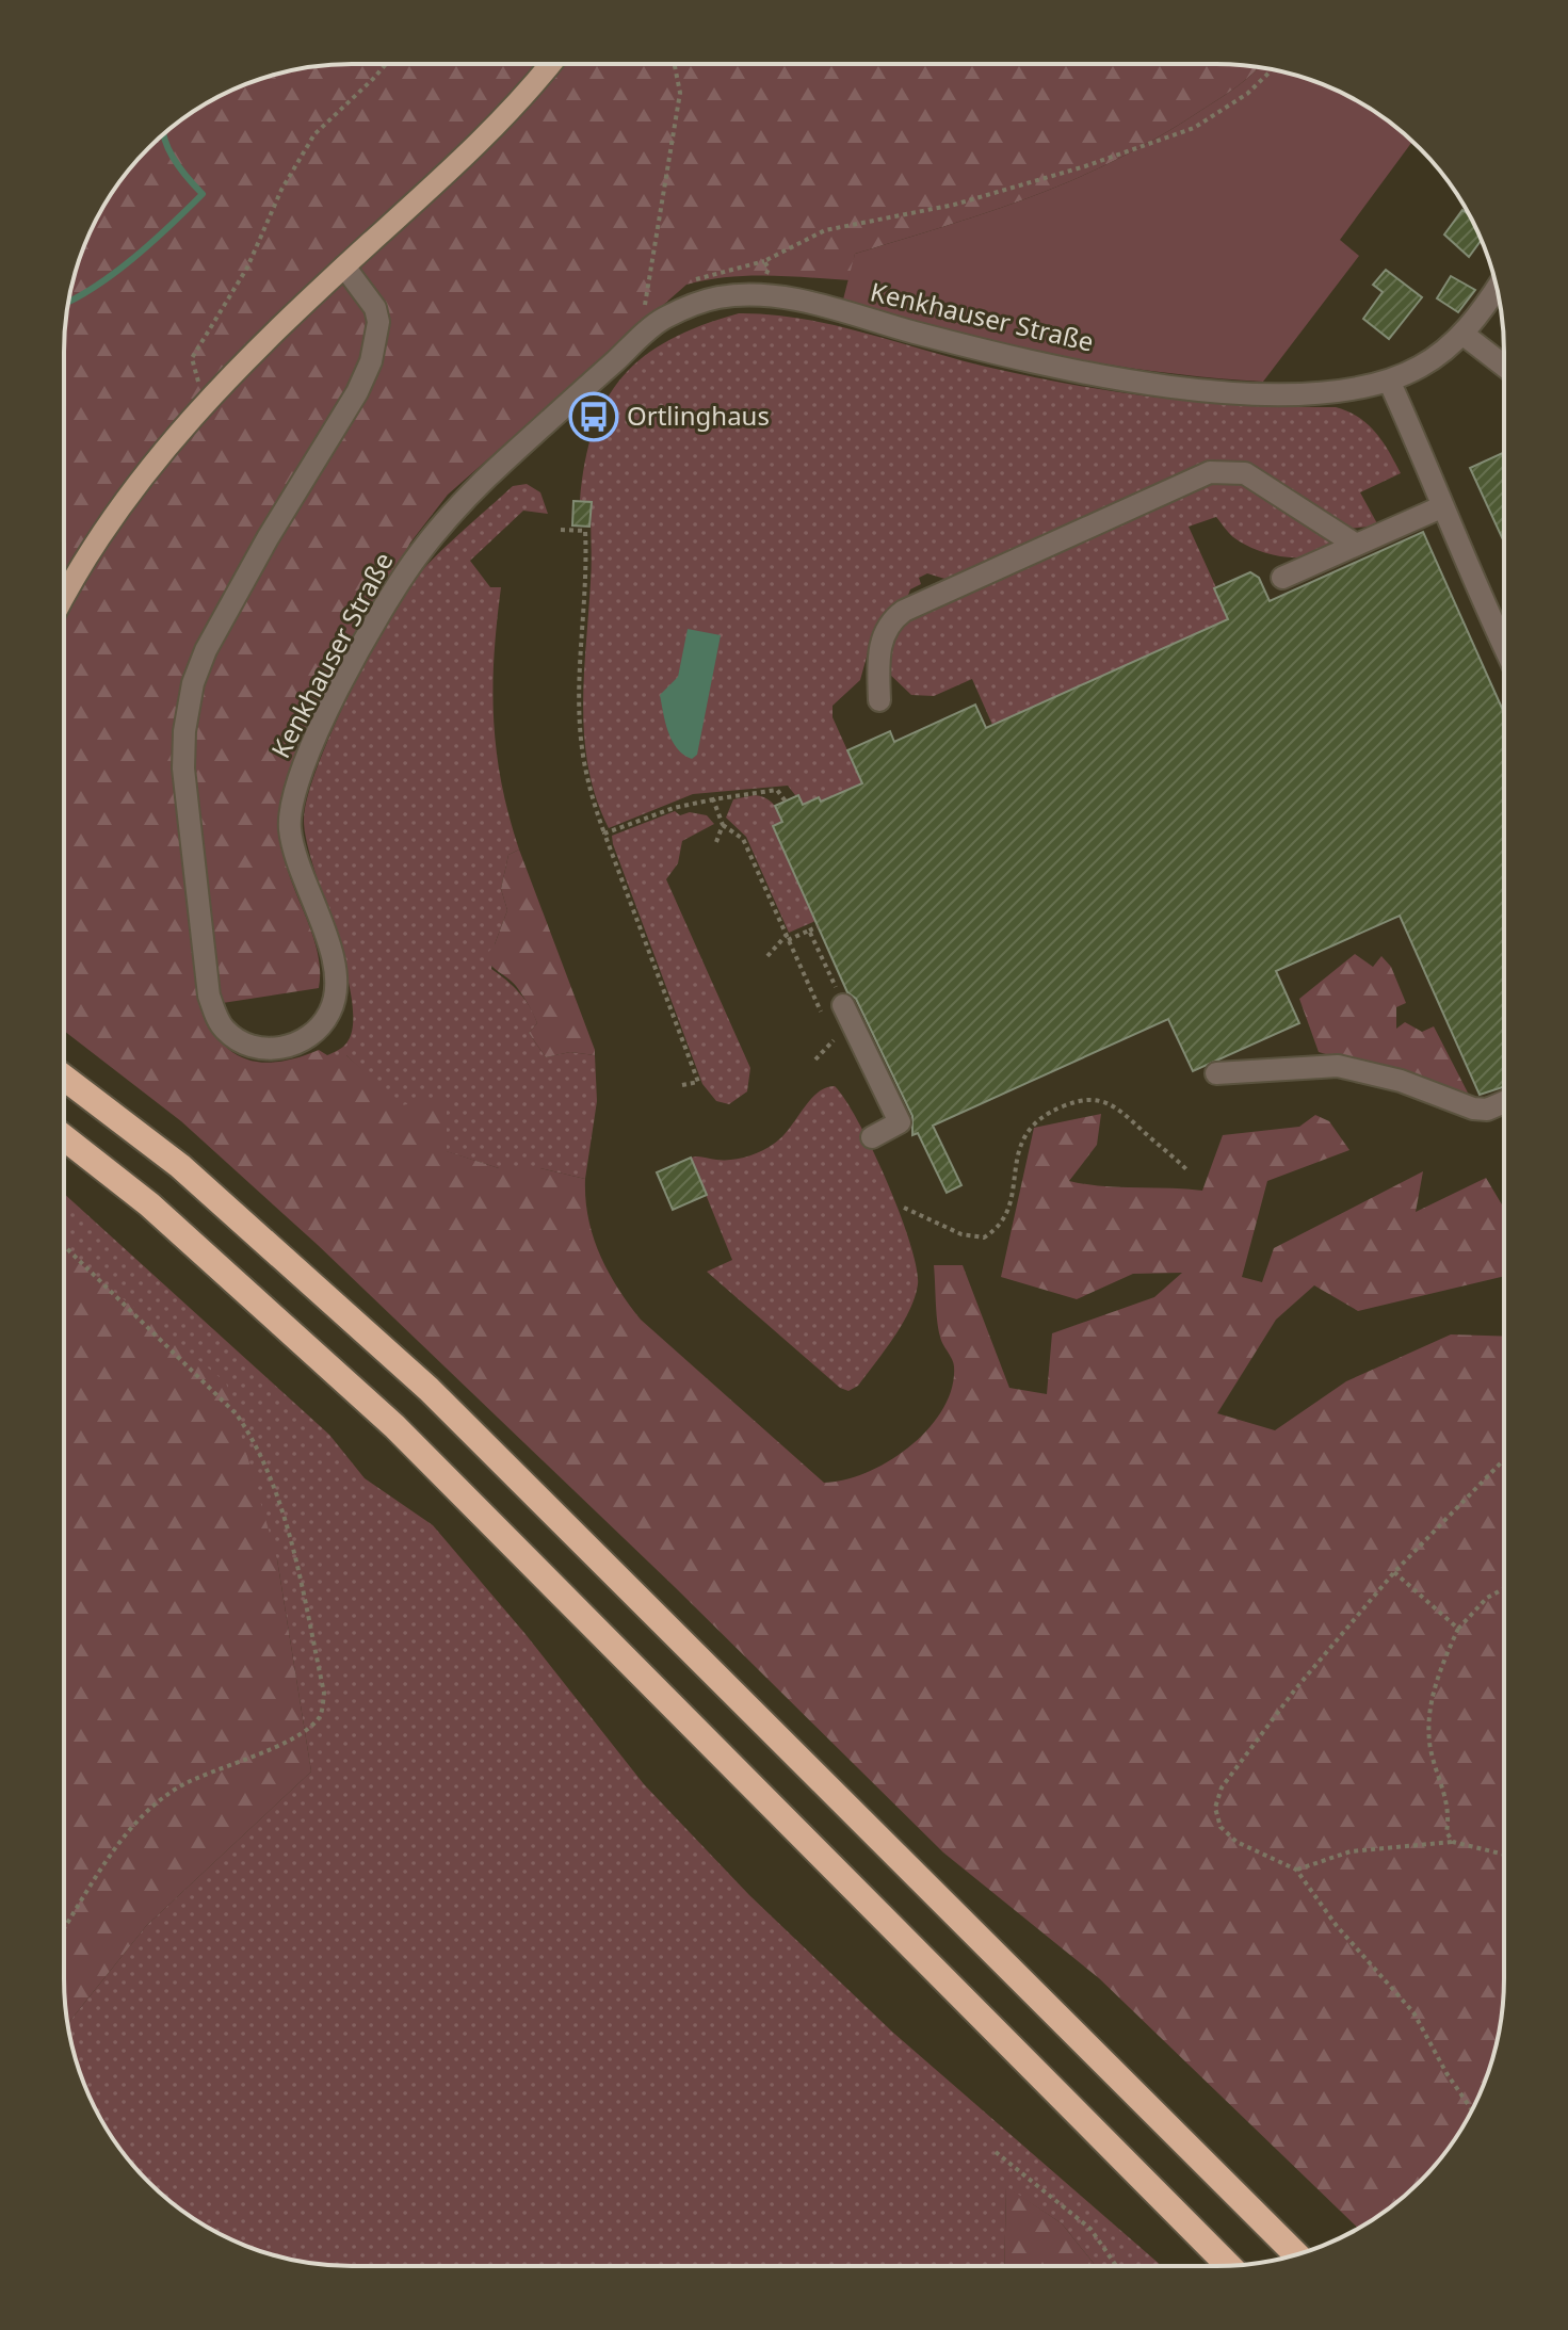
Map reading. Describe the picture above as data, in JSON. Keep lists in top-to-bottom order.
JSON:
{
  "streets": {
    "street": ["Kenkhauser Straße"]
  },
  "places": {
    "bus stop": ["Ortlinghaus"]
  }
}
